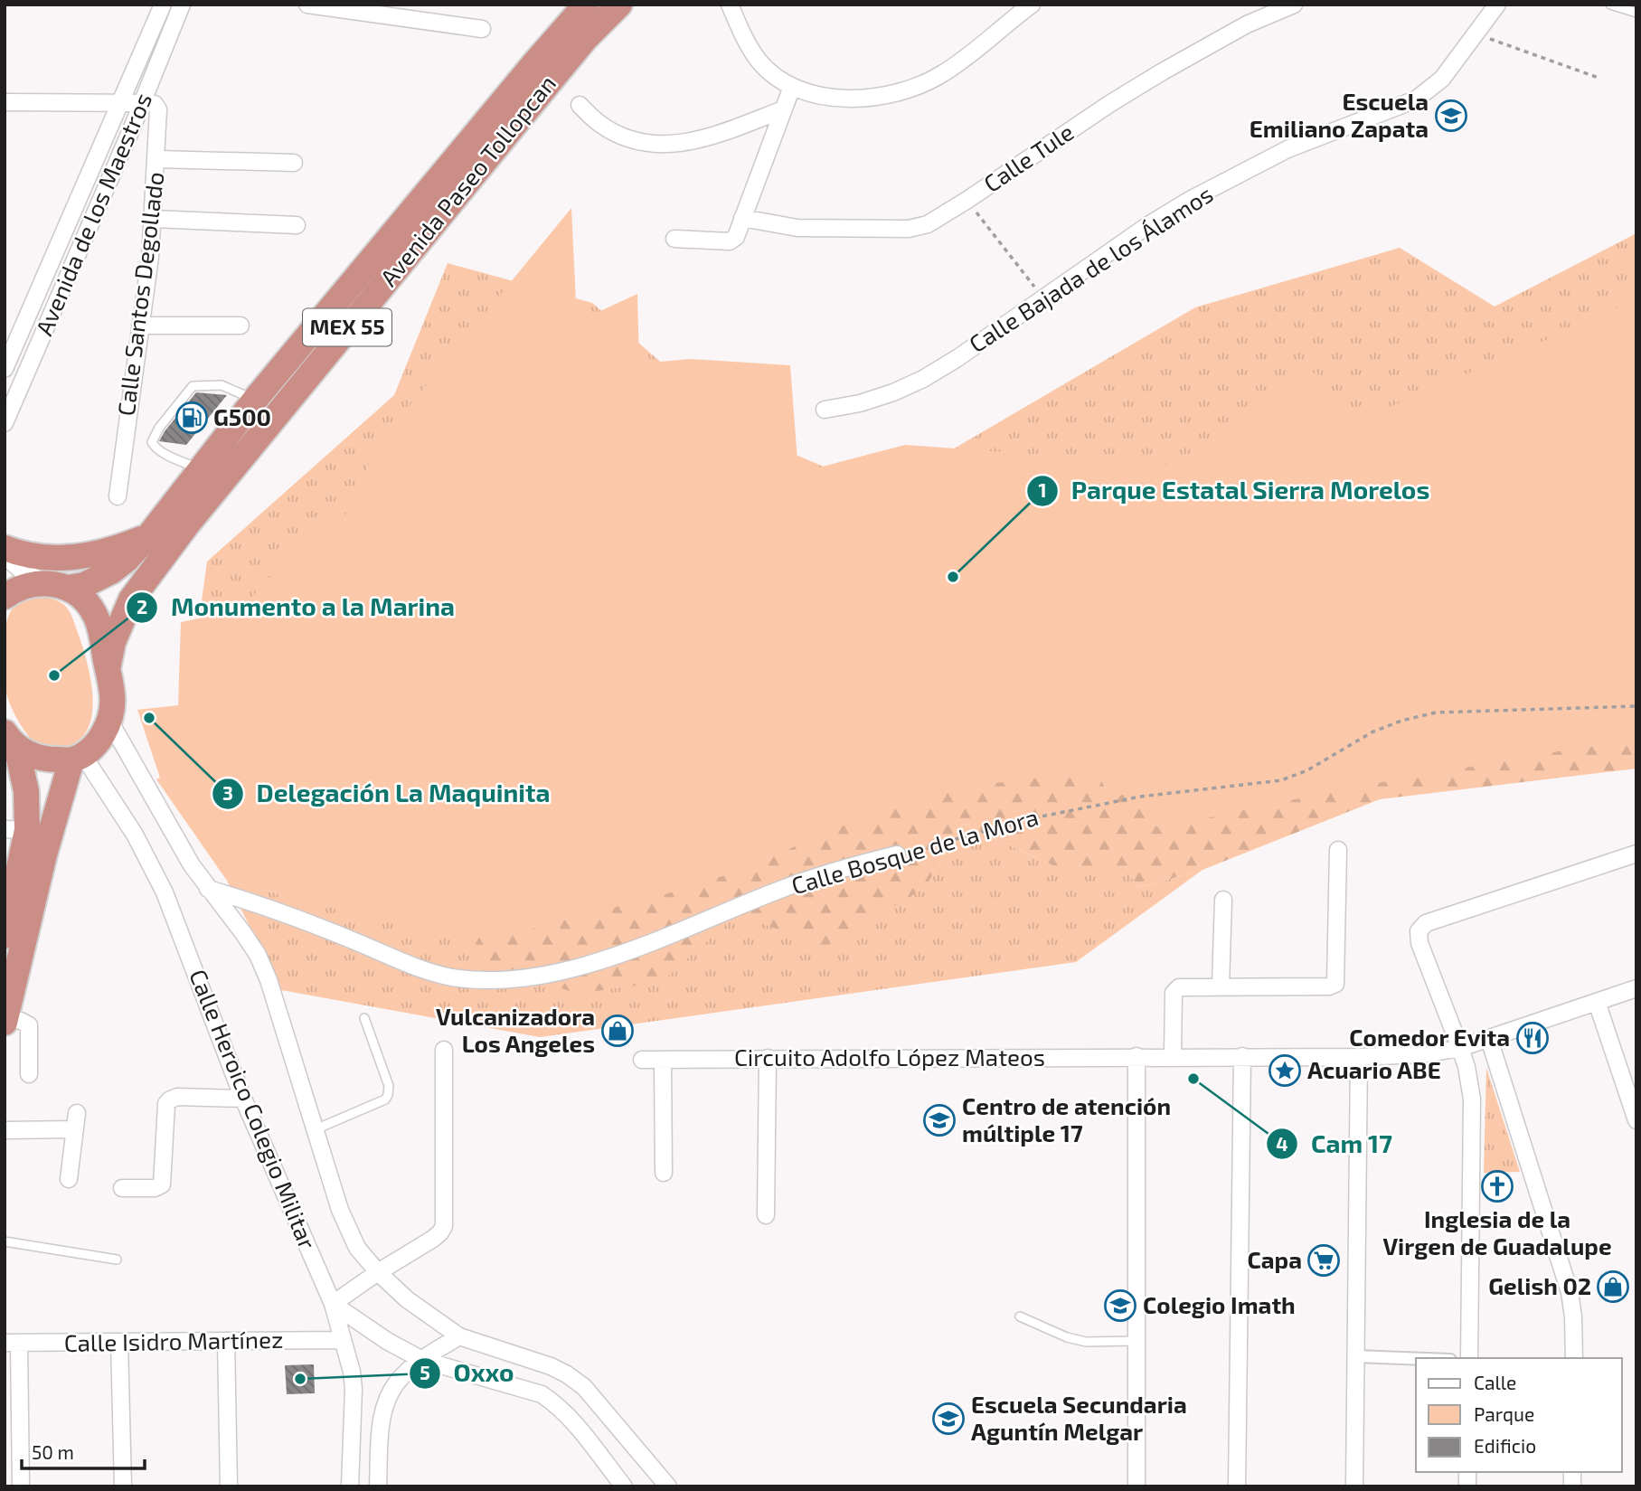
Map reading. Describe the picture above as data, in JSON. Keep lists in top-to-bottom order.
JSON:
{
  "streets": {
    "highway": ["Avenida Paseo Tollopcan", "MEX 55"],
    "street": [
      "Calle Tule",
      "Avenida de los Maestros",
      "Calle Bajada de los Álamos",
      "Calle Santos Degollado",
      "Calle Bosque de la Mora",
      "Circuito Adolfo López Mateos",
      "Calle Heroico Colegio Militar",
      "Calle Isidro Martínez"
    ]
  },
  "crossings": [
    ["Avenida de los Maestros", "Calle Santos Degollado"],
    ["Calle Bosque de la Mora", "Calle Heroico Colegio Militar"],
    ["Calle Heroico Colegio Militar", "Calle Isidro Martínez"]
  ],
  "places": {
    "school or university": [
      "Escuela Emiliano Zapata",
      "Centro de atención múltiple 17",
      "Colegio Imath",
      "Escuela Secundaria Aguntín Melgar"
    ],
    "fuel station": ["G500"],
    "other": [
      "Parque Estatal Sierra Morelos",
      "Monumento a la Marina",
      "Delegación La Maquinita",
      "Cam 17",
      "Oxxo"
    ],
    "shop": ["Vulcanizadora Los Angeles", "Gelish 02"],
    "restaurant": ["Comedor Evita"],
    "place": ["Acuario ABE"],
    "church": ["Inglesia de la Virgen de Guadalupe"],
    "supermarket": ["Capa"]
  },
  "legend": ["Calle", "Parque", "Edificio"],
  "scale_bar": "50 m"
}
